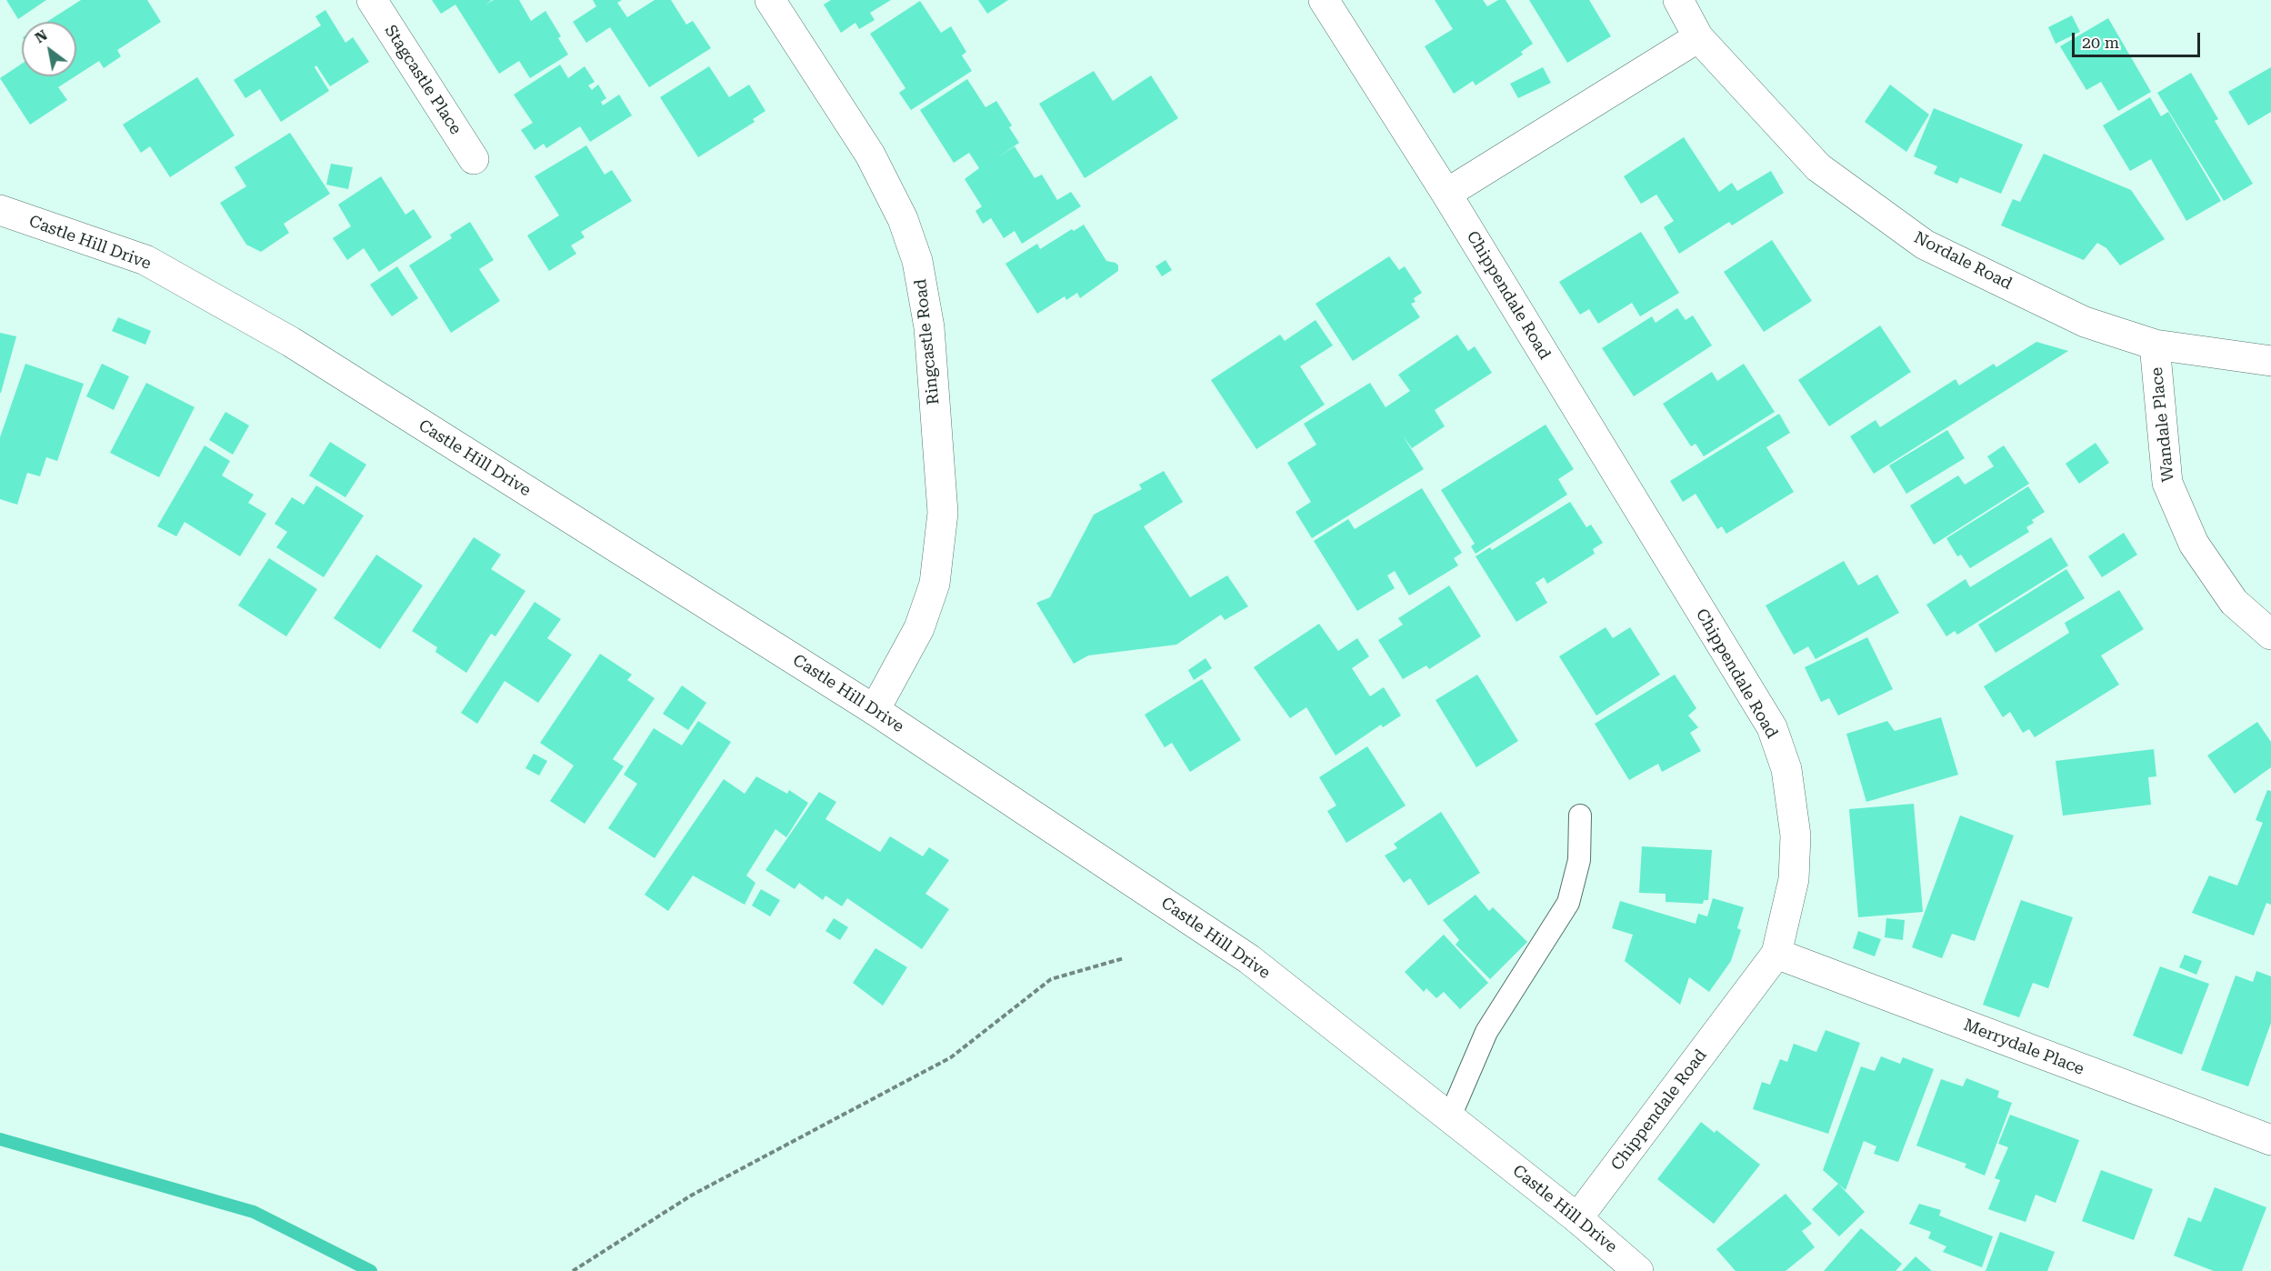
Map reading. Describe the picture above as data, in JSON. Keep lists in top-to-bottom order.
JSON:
{
  "streets": {
    "street": [
      "Stagcastle Place",
      "Castle Hill Drive",
      "Nordale Road",
      "Chippendale Road",
      "Ringcastle Road",
      "Wandale Place",
      "Merrydale Place"
    ]
  },
  "crossings": [
    ["Castle Hill Drive", "Chippendale Road"],
    ["Castle Hill Drive", "Ringcastle Road"],
    ["Nordale Road", "Wandale Place"],
    ["Chippendale Road", "Merrydale Place"]
  ],
  "scale_bar": "20 m",
  "north": "top left"
}
